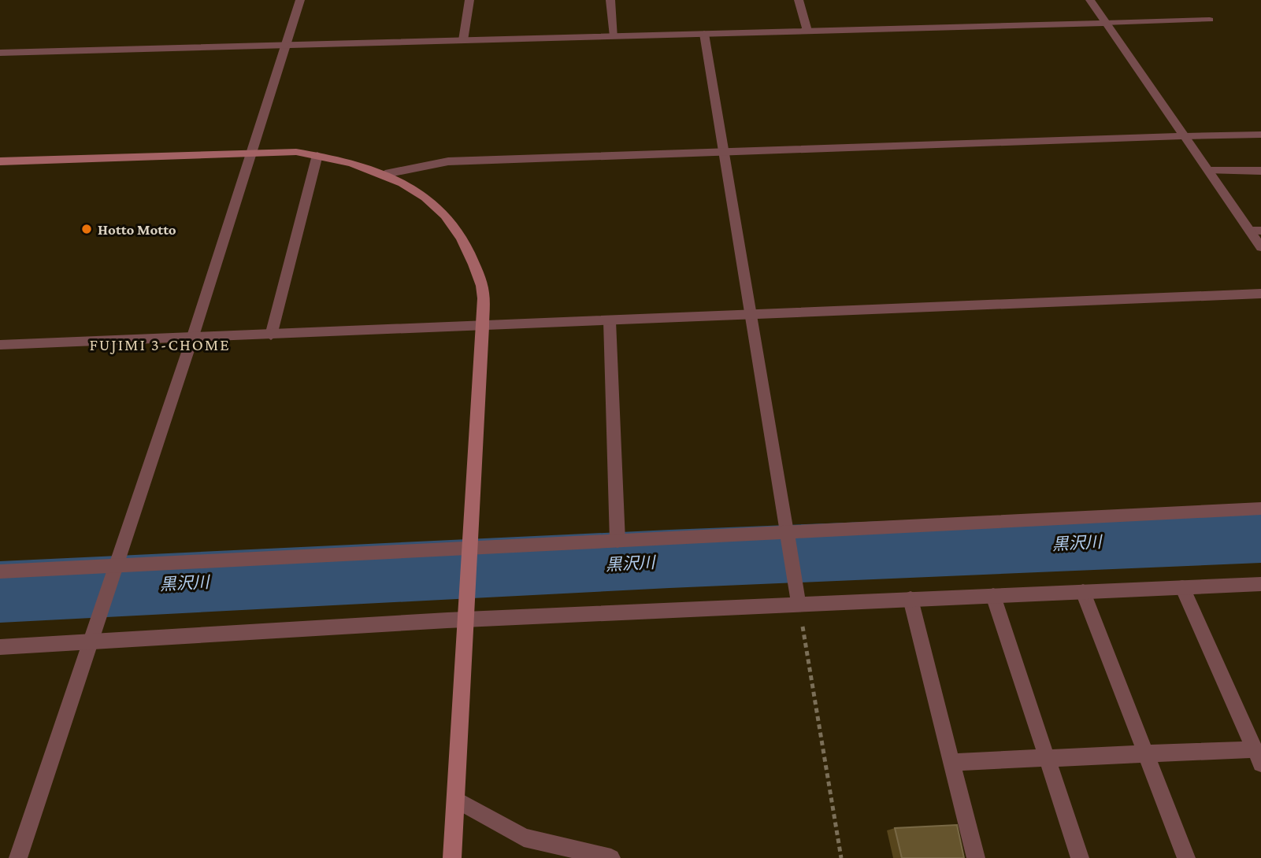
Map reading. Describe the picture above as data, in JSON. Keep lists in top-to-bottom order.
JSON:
{
  "districts": ["FUJIMI 3-CHOME"],
  "water": ["黒沢川"],
  "places": ["Hotto Motto"]
}
